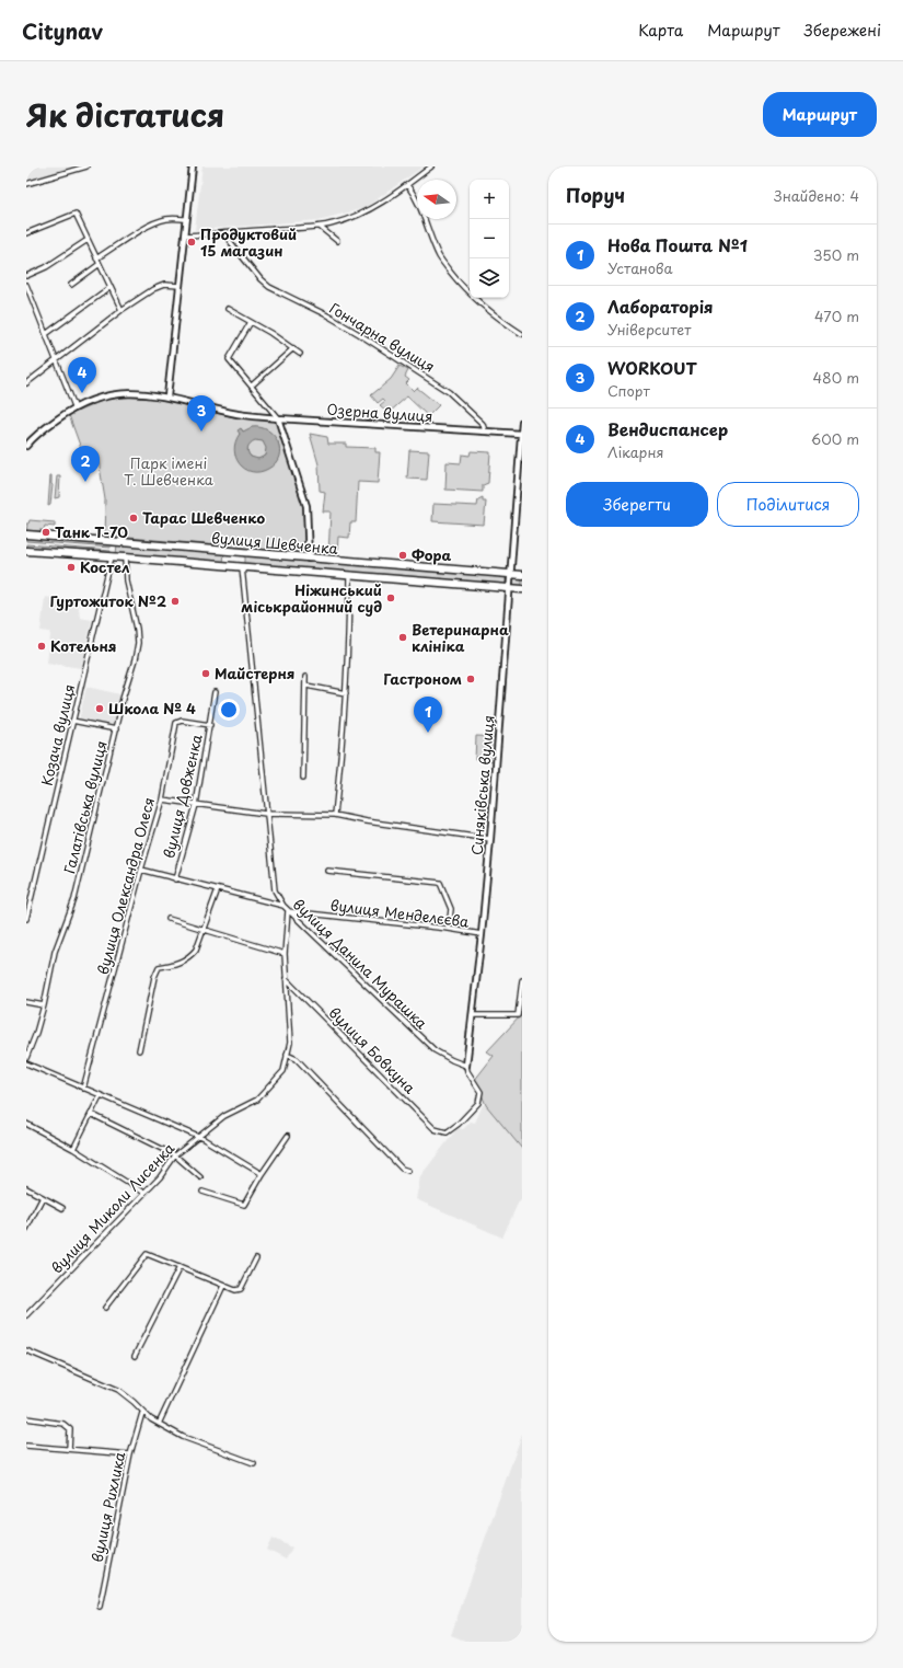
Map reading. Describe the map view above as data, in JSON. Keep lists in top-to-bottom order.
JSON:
{
  "streets": {
    "main road": ["вулиця Шевченка"],
    "street": [
      "Гончарна вулиця",
      "Озерна вулиця",
      "Козача вулиця",
      "Синяківська вулиця",
      "вулиця Довженка",
      "Галатівська вулиця",
      "вулиця Олександра Олеся",
      "вулиця Менделєєва",
      "вулиця Данила Мурашка",
      "вулиця Бовкуна",
      "вулиця Миколи Лисенка",
      "вулиця Рихлика"
    ]
  },
  "crossings": [
    ["Гончарна вулиця", "Озерна вулиця"],
    ["Озерна вулиця", "Синяківська вулиця"],
    ["вулиця Шевченка", "Козача вулиця"],
    ["вулиця Шевченка", "Синяківська вулиця"],
    ["вулиця Шевченка", "Галатівська вулиця"],
    ["вулиця Шевченка", "вулиця Данила Мурашка"],
    ["Синяківська вулиця", "вулиця Менделєєва"],
    ["Синяківська вулиця", "вулиця Данила Мурашка"],
    ["Синяківська вулиця", "вулиця Бовкуна"],
    ["вулиця Довженка", "вулиця Олександра Олеся"],
    ["вулиця Менделєєва", "вулиця Данила Мурашка"],
    ["вулиця Менделєєва", "вулиця Миколи Лисенка"],
    ["вулиця Данила Мурашка", "вулиця Бовкуна"],
    ["вулиця Данила Мурашка", "вулиця Миколи Лисенка"],
    ["вулиця Бовкуна", "вулиця Миколи Лисенка"]
  ],
  "parks": ["Парк імені Т. Шевченка"],
  "places": [
    "Продуктовий 15 магазин",
    "Тарас Шевченко",
    "Танк Т-70",
    "Фора",
    "Костел",
    "Ніжинський міськрайонний суд",
    "Гуртожиток №2",
    "Ветеринарна клініка",
    "Котельня",
    "Майстерня",
    "Гастроном",
    "Школа № 4"
  ],
  "north": "left",
  "page": {
    "header": "Citynav",
    "nav": ["Карта", "Маршрут", "Збережені"],
    "title": "Як дістатися",
    "buttons": [
      "Маршрут",
      ["Зберегти", "Поділитися"]
    ],
    "heading": ["Поруч", "Знайдено: 4"],
    "map_buttons": ["+", "−"],
    "list": [
      {
        "mark": "1",
        "name": "Нова Пошта №1",
        "note": "Установа",
        "value": "350 m"
      },
      {
        "mark": "2",
        "name": "Лабораторія",
        "note": "Університет",
        "value": "470 m"
      },
      {
        "mark": "3",
        "name": "WORKOUT",
        "note": "Спорт",
        "value": "480 m"
      },
      {
        "mark": "4",
        "name": "Вендиспансер",
        "note": "Лікарня",
        "value": "600 m"
      }
    ],
    "pins": [
      "4",
      "3",
      "2",
      "1"
    ]
  }
}
